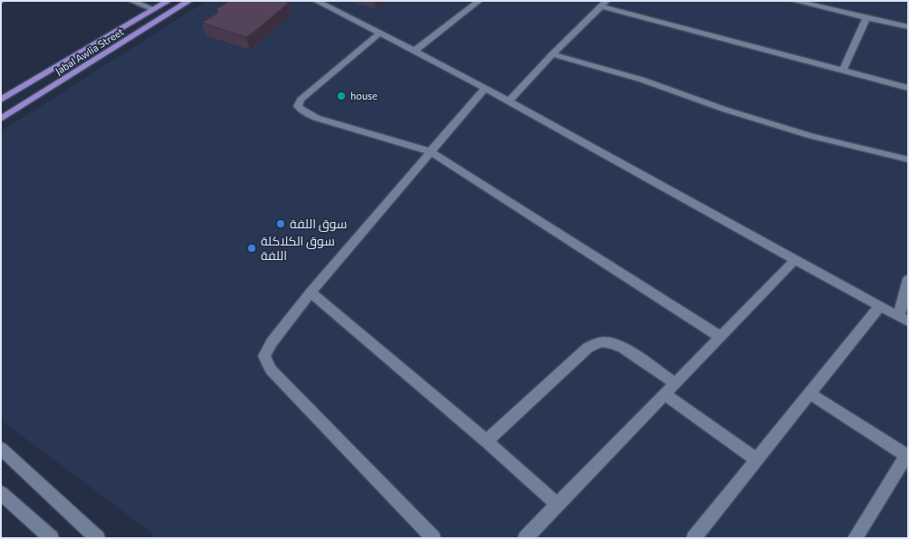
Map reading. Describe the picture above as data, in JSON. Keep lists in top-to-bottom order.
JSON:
{
  "streets": {
    "main road": ["Jabal Awlia Street"]
  },
  "places": ["house", "سوق اللفة", "سوق الكلاكلة اللفة"]
}
